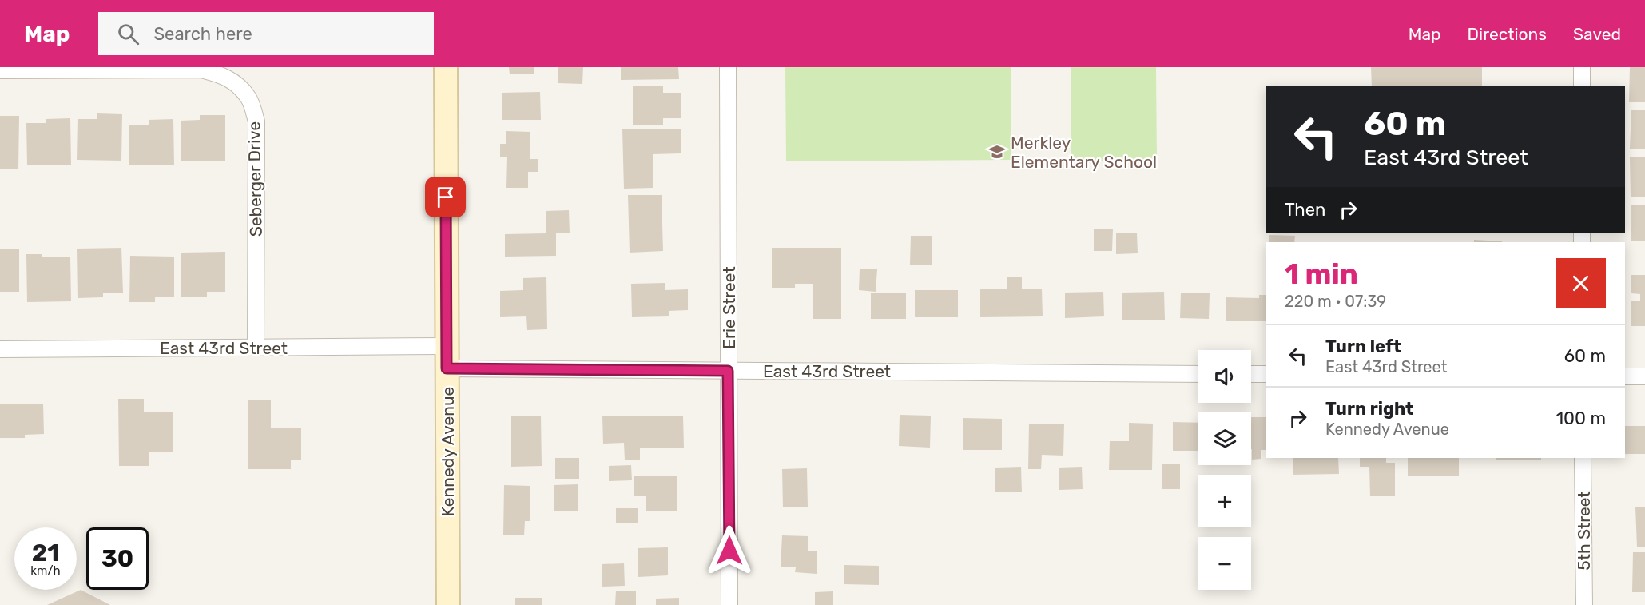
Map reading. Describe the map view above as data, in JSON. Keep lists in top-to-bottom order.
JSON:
{
  "streets": {
    "street": [
      "Seberger Drive",
      "Erie Street",
      "East 43rd Street",
      "Kennedy Avenue",
      "5th Street"
    ]
  },
  "crossings": [
    ["Seberger Drive", "East 43rd Street"],
    ["Erie Street", "East 43rd Street"],
    ["East 43rd Street", "Kennedy Avenue"]
  ],
  "places": {
    "school or university": ["Merkley Elementary School"]
  },
  "page": {
    "header": "Map",
    "search": "Search here",
    "nav": ["Map", "Directions", "Saved"],
    "turn": ["60 m", "East 43rd Street"],
    "then": "Then",
    "heading": ["1 min", "220 m · 07:39"],
    "list": [
      {
        "name": "Turn left",
        "note": "East 43rd Street",
        "value": "60 m"
      },
      {
        "name": "Turn right",
        "note": "Kennedy Avenue",
        "value": "100 m"
      }
    ],
    "map_buttons": ["+", "−"],
    "speed": "21 km/h",
    "limit": "30"
  }
}
